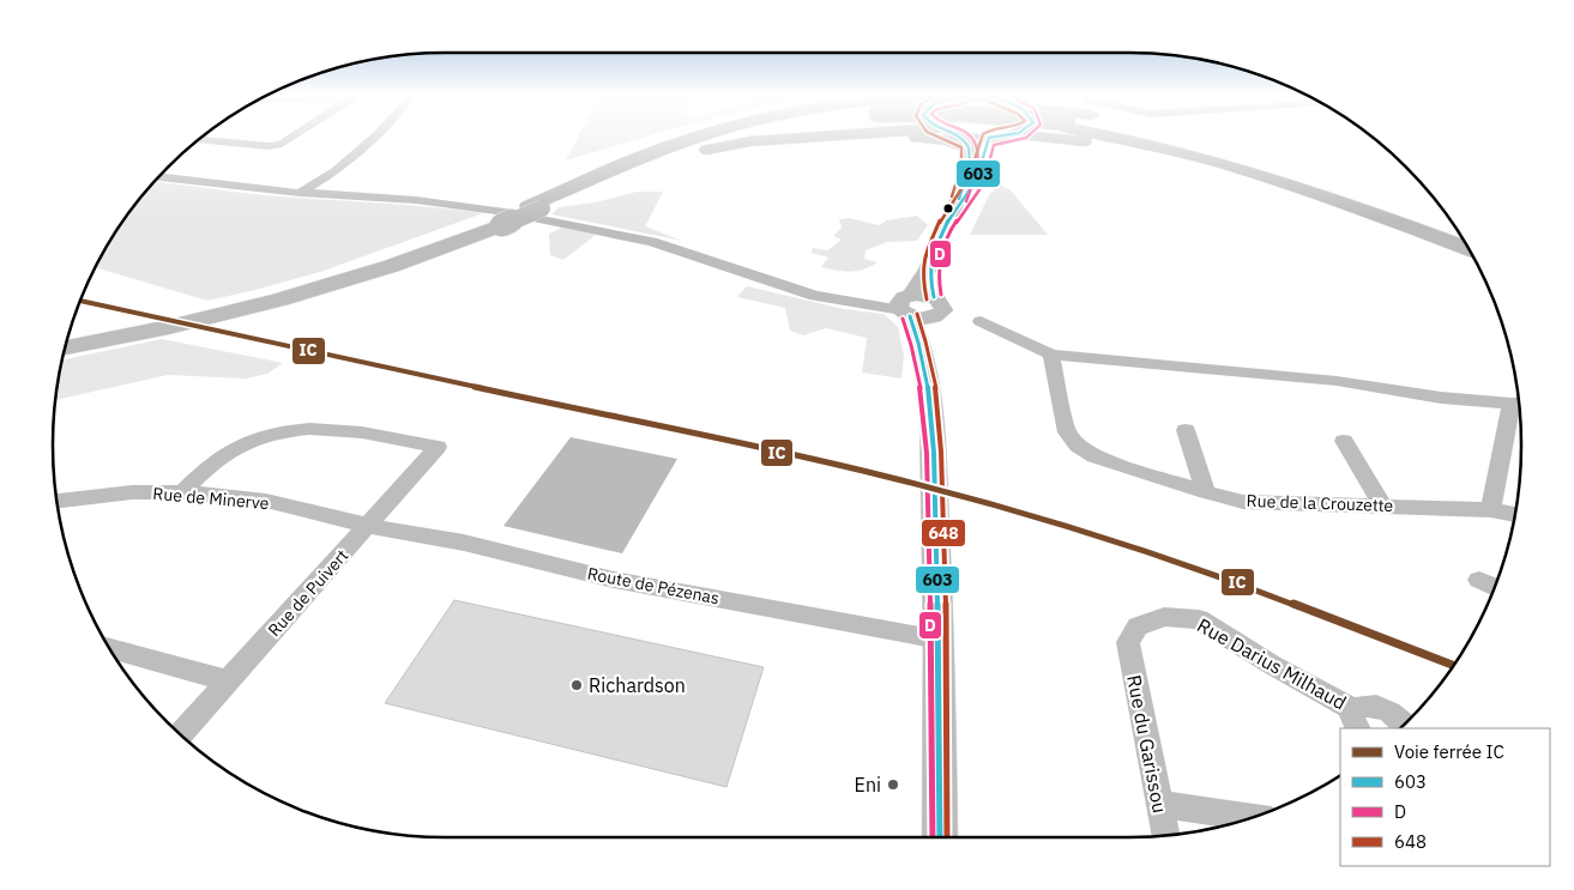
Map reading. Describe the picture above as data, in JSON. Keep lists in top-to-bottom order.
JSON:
{
  "streets": {
    "street": [
      "Rue de Minerve",
      "Rue de la Crouzette",
      "Route de Pézenas",
      "Rue de Puivert",
      "Rue Darius Milhaud",
      "Rue du Garissou"
    ]
  },
  "crossings": [
    ["Rue de Minerve", "Route de Pézenas"],
    ["Rue de Minerve", "Rue de Puivert"],
    ["Route de Pézenas", "Rue de Puivert"],
    ["Rue Darius Milhaud", "Rue du Garissou"]
  ],
  "places": ["Richardson", "Eni"],
  "lines": [
    "transit line 603",
    "transit line D",
    "transit line 648",
    "rail line IC"
  ],
  "legend": [
    "Voie ferrée IC",
    "603",
    "D",
    "648"
  ]
}
